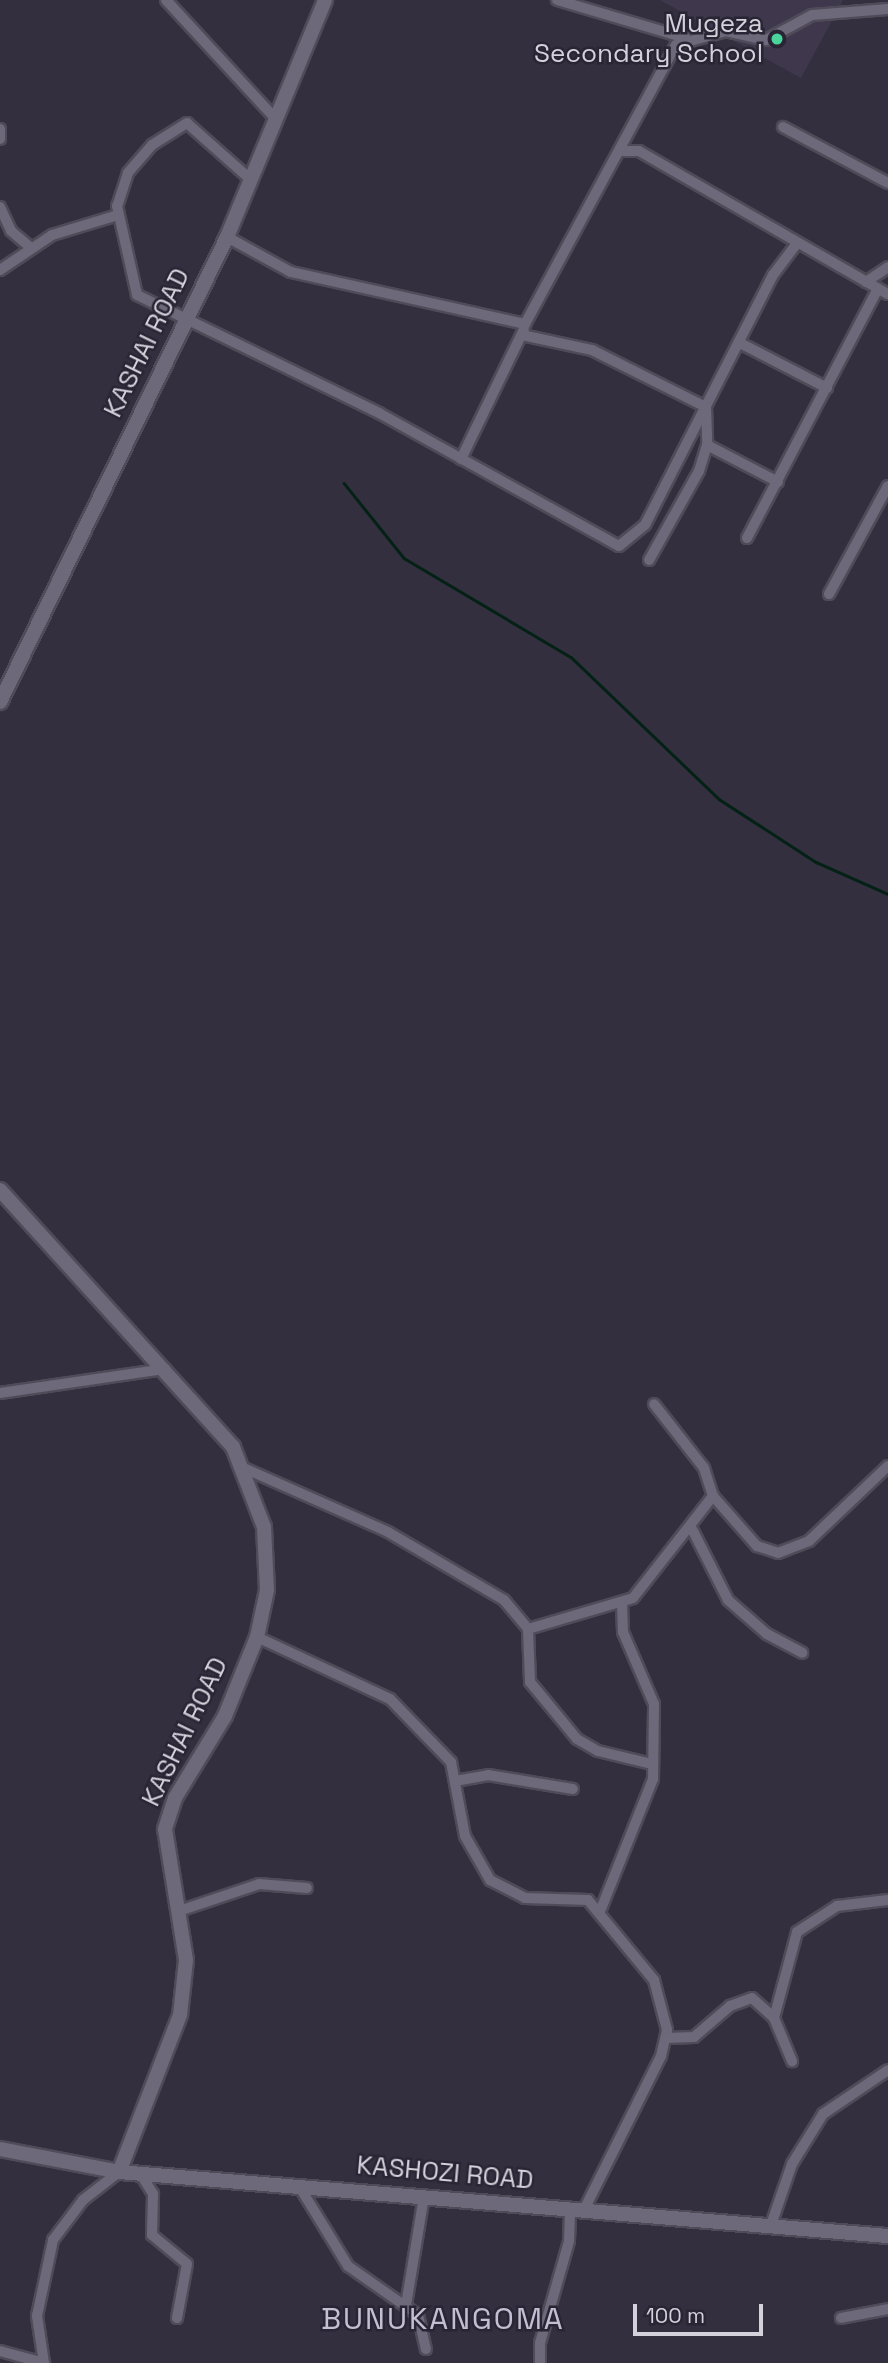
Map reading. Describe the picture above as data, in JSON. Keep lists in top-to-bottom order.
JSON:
{
  "streets": {
    "street": ["KASHAI ROAD", "KASHOZI ROAD"]
  },
  "crossings": [
    ["KASHAI ROAD", "KASHOZI ROAD"]
  ],
  "districts": ["BUNUKANGOMA"],
  "places": ["Mugeza Secondary School"],
  "scale_bar": "100 m"
}
